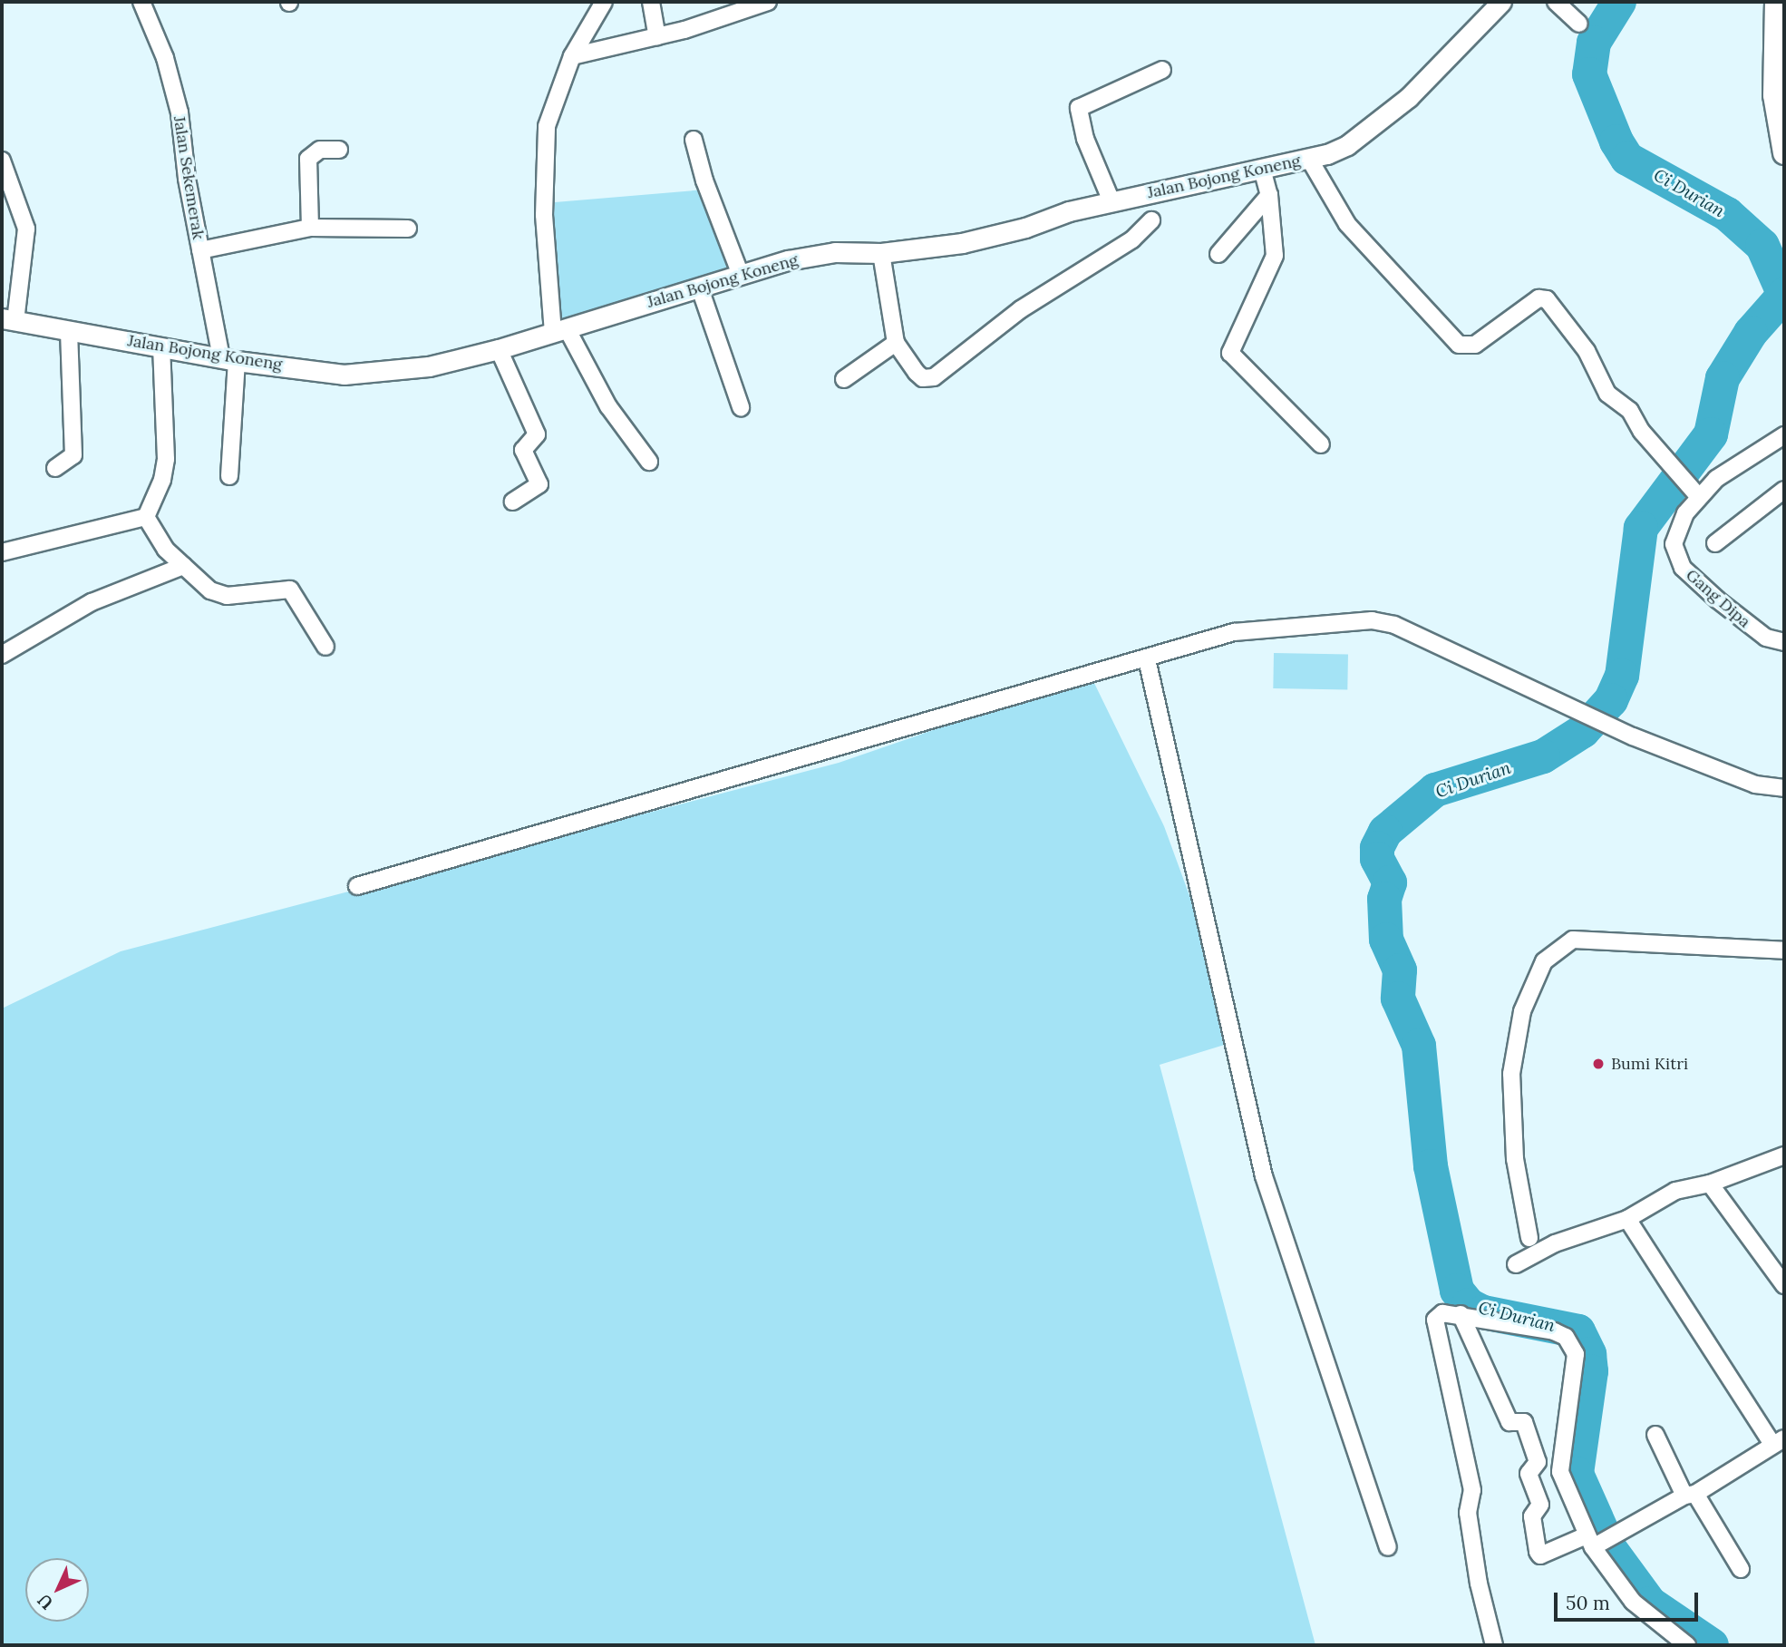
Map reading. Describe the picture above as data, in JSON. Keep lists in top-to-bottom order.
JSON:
{
  "streets": {
    "street": ["Jalan Bojong Koneng", "Jalan Sekemerak", "Gang Dipa"]
  },
  "crossings": [
    ["Jalan Bojong Koneng", "Jalan Sekemerak"]
  ],
  "water": ["Ci Durian"],
  "places": ["Bumi Kitri"],
  "scale_bar": "50 m",
  "north": "bottom left"
}
